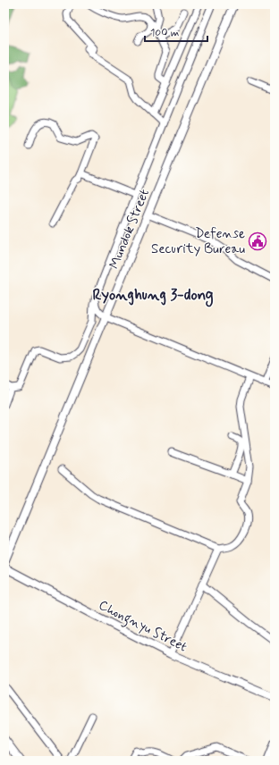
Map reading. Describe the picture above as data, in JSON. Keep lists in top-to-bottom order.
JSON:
{
  "streets": {
    "main road": ["Mundok Street", "Chongnyu Street"]
  },
  "districts": ["Ryonghung 3-dong"],
  "places": {
    "public building": ["Defense Security Bureau"]
  },
  "scale_bar": "100 m"
}
